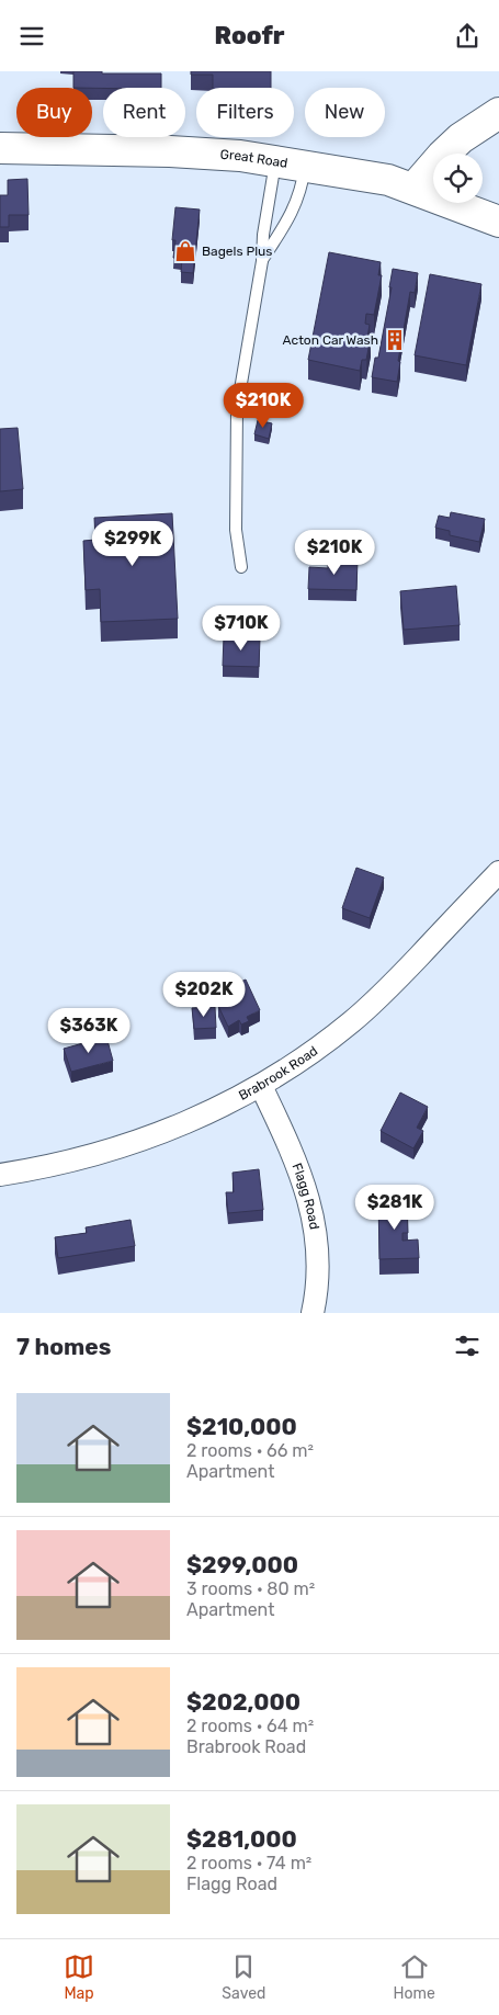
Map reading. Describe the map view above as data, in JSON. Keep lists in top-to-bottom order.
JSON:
{
  "streets": {
    "main road": ["Great Road"],
    "street": ["Brabrook Road", "Flagg Road"]
  },
  "crossings": [
    ["Brabrook Road", "Flagg Road"]
  ],
  "places": {
    "shop": ["Bagels Plus"],
    "building": ["Acton Car Wash"]
  },
  "page": {
    "header": "Roofr",
    "chip": [
      "Buy",
      "Rent",
      "Filters",
      "New"
    ],
    "price": [
      "$210K",
      "$299K",
      "$210K",
      "$710K",
      "$202K",
      "$363K",
      "$281K"
    ],
    "heading": "7 homes",
    "list": [
      {
        "name": "$210,000",
        "note": "2 rooms · 66 m² · Apartment"
      },
      {
        "name": "$299,000",
        "note": "3 rooms · 80 m² · Apartment"
      },
      {
        "name": "$202,000",
        "note": "2 rooms · 64 m² · Brabrook Road"
      },
      {
        "name": "$281,000",
        "note": "2 rooms · 74 m² · Flagg Road"
      }
    ],
    "tabs": ["Map", "Saved", "Home"]
  }
}
